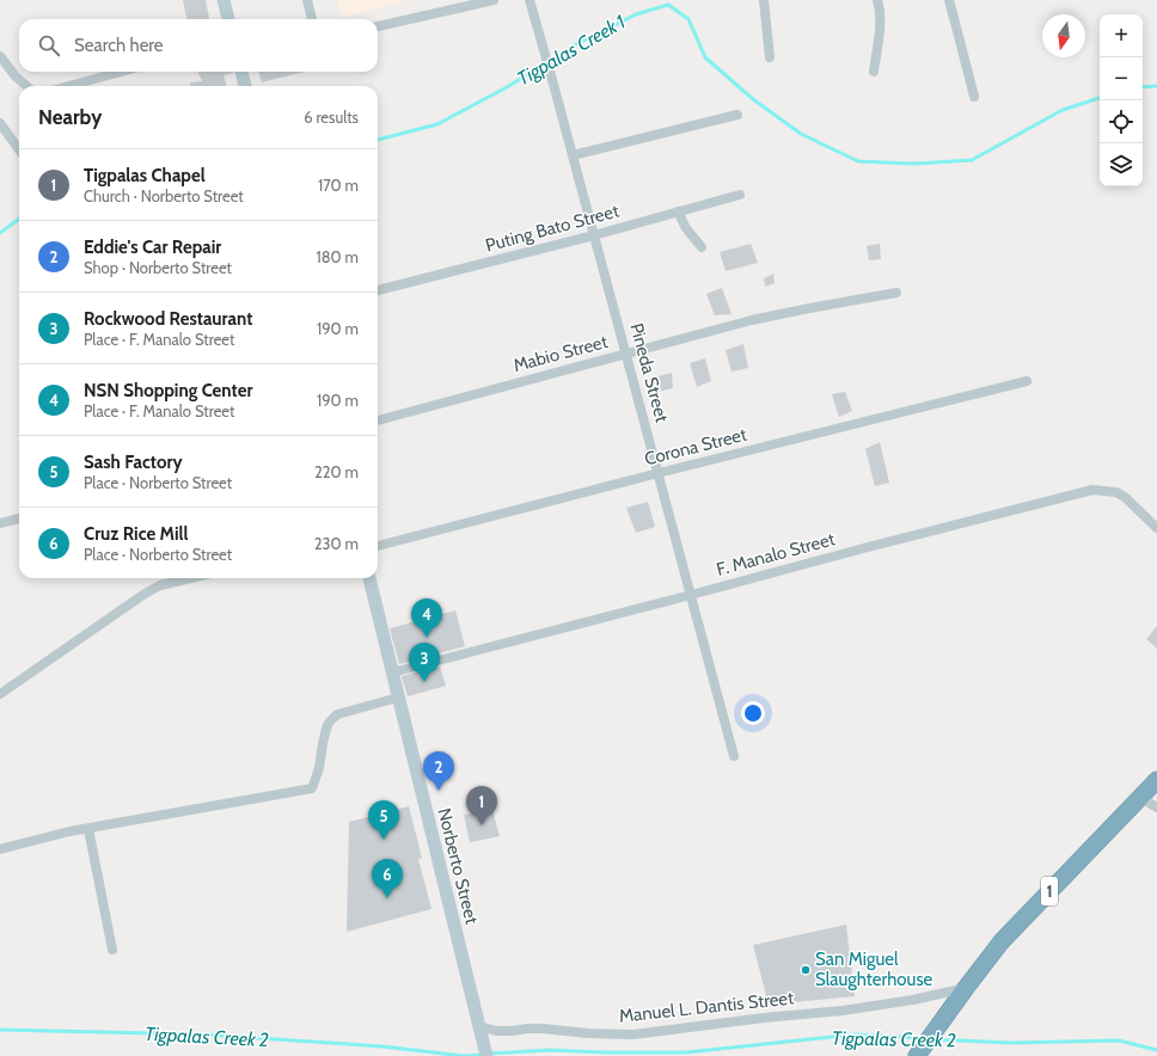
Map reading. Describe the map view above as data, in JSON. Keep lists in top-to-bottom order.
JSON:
{
  "streets": {
    "highway": ["1"],
    "main road": ["Norberto Street"],
    "street": [
      "Puting Bato Street",
      "Mabio Street",
      "Pineda Street",
      "Corona Street",
      "F. Manalo Street",
      "Manuel L. Dantis Street"
    ]
  },
  "crossings": [
    ["Puting Bato Street", "Pineda Street"],
    ["Mabio Street", "Pineda Street"],
    ["Pineda Street", "Corona Street"],
    ["Pineda Street", "F. Manalo Street"],
    ["F. Manalo Street", "Norberto Street"],
    ["Norberto Street", "Manuel L. Dantis Street"],
    ["1", "Manuel L. Dantis Street"]
  ],
  "water": ["Tigpalas Creek 1", "Tigpalas Creek 2"],
  "places": ["San Miguel Slaughterhouse"],
  "north": "bottom",
  "page": {
    "map_buttons": ["+", "−"],
    "search": "Search here",
    "heading": ["Nearby", "6 results"],
    "list": [
      {
        "mark": "1",
        "name": "Tigpalas Chapel",
        "note": "Church · Norberto Street",
        "value": "170 m"
      },
      {
        "mark": "2",
        "name": "Eddie's Car Repair",
        "note": "Shop · Norberto Street",
        "value": "180 m"
      },
      {
        "mark": "3",
        "name": "Rockwood Restaurant",
        "note": "Place · F. Manalo Street",
        "value": "190 m"
      },
      {
        "mark": "4",
        "name": "NSN Shopping Center",
        "note": "Place · F. Manalo Street",
        "value": "190 m"
      },
      {
        "mark": "5",
        "name": "Sash Factory",
        "note": "Place · Norberto Street",
        "value": "220 m"
      },
      {
        "mark": "6",
        "name": "Cruz Rice Mill",
        "note": "Place · Norberto Street",
        "value": "230 m"
      }
    ],
    "pins": [
      "4",
      "3",
      "2",
      "1",
      "5",
      "6"
    ]
  }
}
